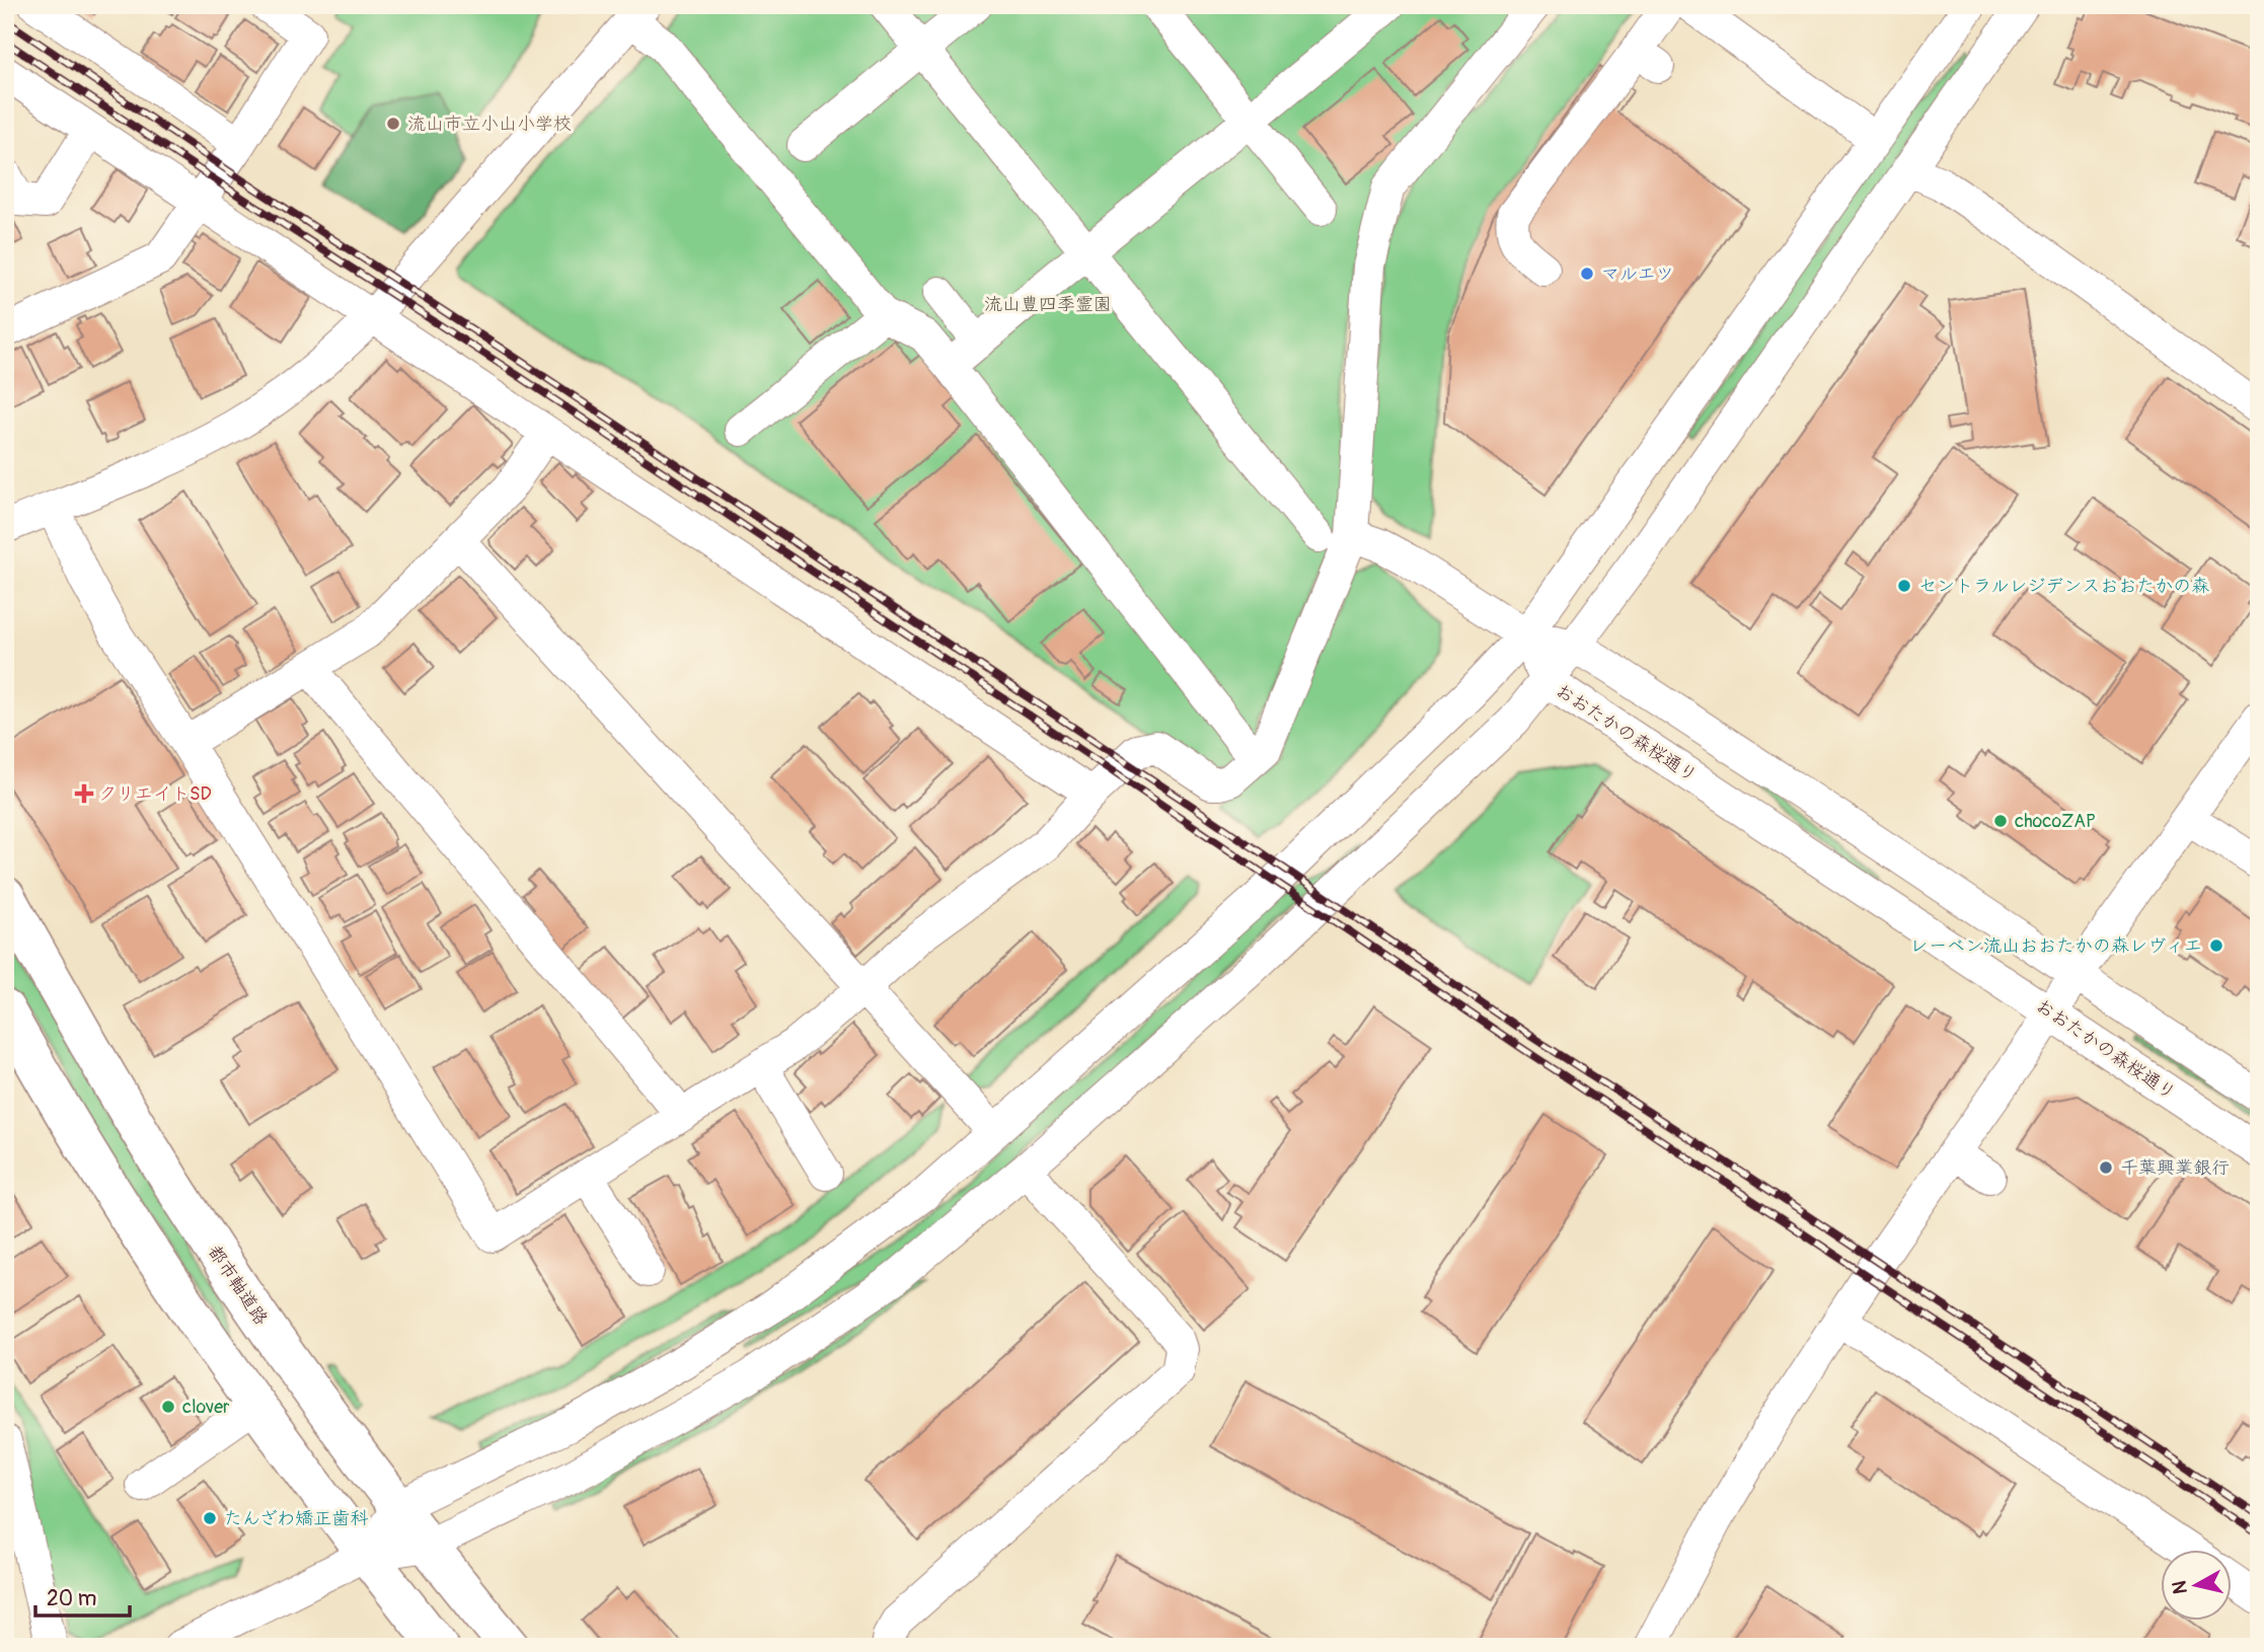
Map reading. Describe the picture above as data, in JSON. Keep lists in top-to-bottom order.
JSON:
{
  "streets": {
    "main road": ["都市軸道路"],
    "street": ["おおたかの森桜通り"]
  },
  "parks": ["流山豊四季霊園"],
  "places": {
    "other": [
      "流山市立小山小学校",
      "マルエツ",
      "セントラルレジデンスおおたかの森",
      "chocoZAP",
      "レーベン流山おおたかの森レヴィエ",
      "千葉興業銀行",
      "clover",
      "たんざわ矯正歯科"
    ],
    "health": ["クリエイトSD"]
  },
  "scale_bar": "20 m",
  "north": "left"
}
